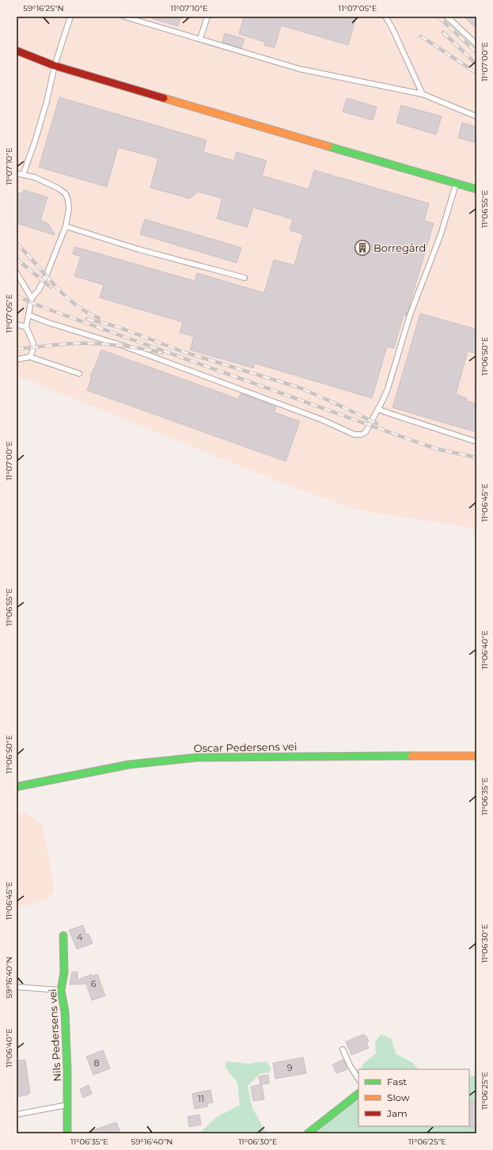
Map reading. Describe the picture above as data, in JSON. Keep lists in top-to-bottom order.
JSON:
{
  "streets": {
    "street": ["Oscar Pedersens vei", "Nils Pedersens vei"]
  },
  "places": {
    "building": ["Borregård"]
  },
  "house_numbers": [
    "4",
    "6",
    "8",
    "9",
    "11"
  ],
  "legend": ["Fast", "Slow", "Jam"],
  "coordinates": [
    "59°16'25\"N",
    "11°07'10\"E",
    "11°07'05\"E",
    "11°07'00\"E",
    "11°06'55\"E",
    "11°06'50\"E",
    "11°06'45\"E",
    "11°06'40\"E",
    "11°06'35\"E",
    "11°06'30\"E",
    "59°16'40\"N",
    "11°06'25\"E"
  ]
}
